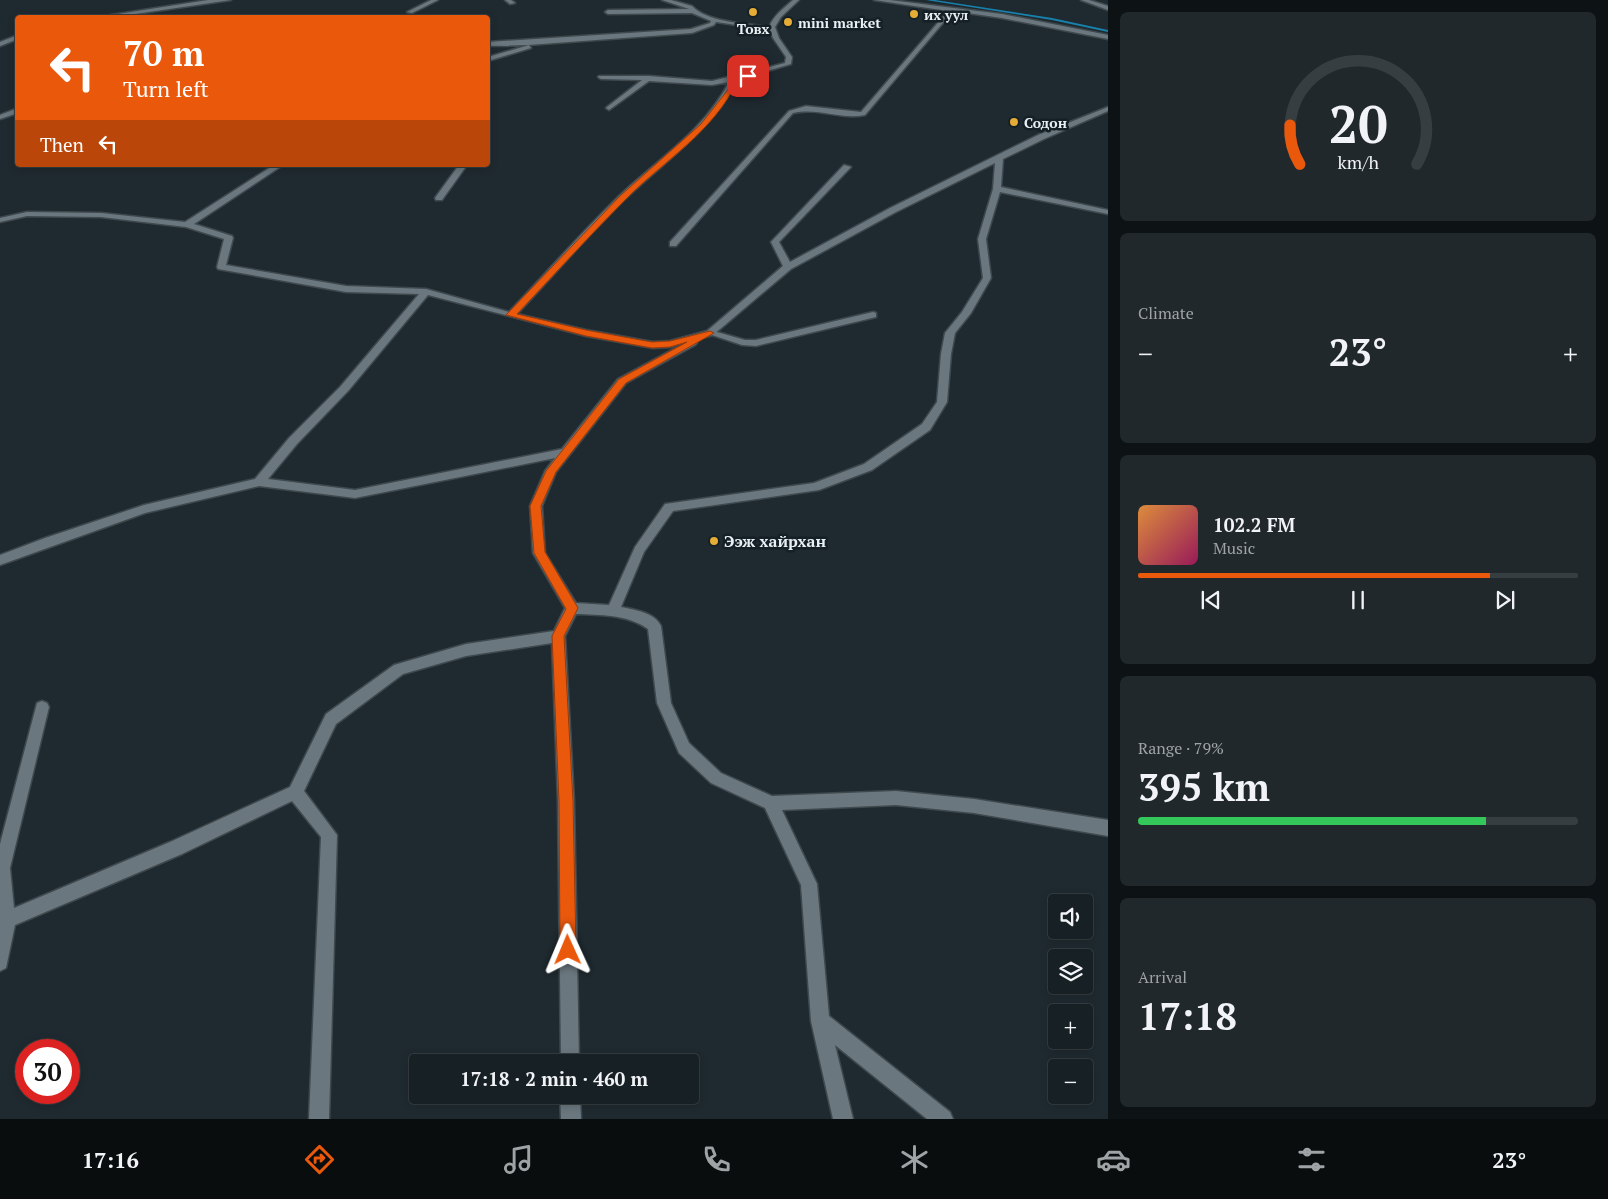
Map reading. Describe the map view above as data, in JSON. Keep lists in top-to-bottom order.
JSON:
{
  "places": [
    "Товх",
    "их уул",
    "mini market",
    "Содон",
    "Ээж хайрхан"
  ],
  "page": {
    "turn": ["70 m", "Turn left"],
    "then": "Then",
    "tile": [
      "Climate",
      ["Range · 79%", "395 km"],
      ["Arrival", "17:18"]
    ],
    "heat": ["−", "23°", "+"],
    "song": ["102.2 FM", "Music"],
    "map_buttons": ["+", "−"],
    "limit": "30",
    "trip": "17:18 · 2 min · 460 m",
    "tabs": ["17:16", "23°"],
    "gauge": ["20", "km/h"]
  }
}
